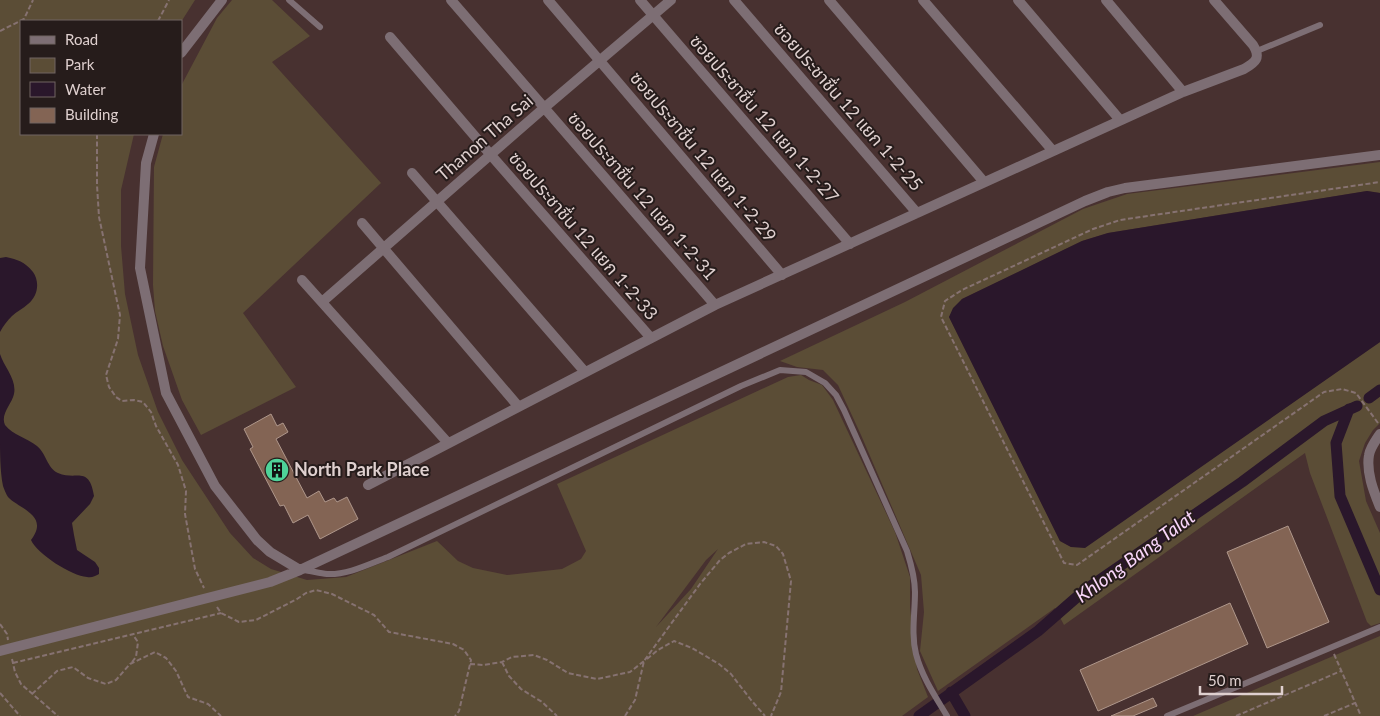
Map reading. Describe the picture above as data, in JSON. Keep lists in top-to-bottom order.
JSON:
{
  "streets": {
    "street": [
      "ซอยประชาชื่น 12 แยก 1-2-25",
      "ซอยประชาชื่น 12 แยก 1-2-27",
      "Thanon Tha Sai",
      "ซอยประชาชื่น 12 แยก 1-2-29",
      "ซอยประชาชื่น 12 แยก 1-2-31",
      "ซอยประชาชื่น 12 แยก 1-2-33"
    ]
  },
  "crossings": [
    ["ซอยประชาชื่น 12 แยก 1-2-27", "Thanon Tha Sai"],
    ["Thanon Tha Sai", "ซอยประชาชื่น 12 แยก 1-2-29"],
    ["Thanon Tha Sai", "ซอยประชาชื่น 12 แยก 1-2-31"],
    ["Thanon Tha Sai", "ซอยประชาชื่น 12 แยก 1-2-33"]
  ],
  "water": ["Khlong Bang Talat"],
  "places": {
    "building": ["North Park Place"]
  },
  "legend": [
    "Road",
    "Park",
    "Water",
    "Building"
  ],
  "scale_bar": "50 m"
}
